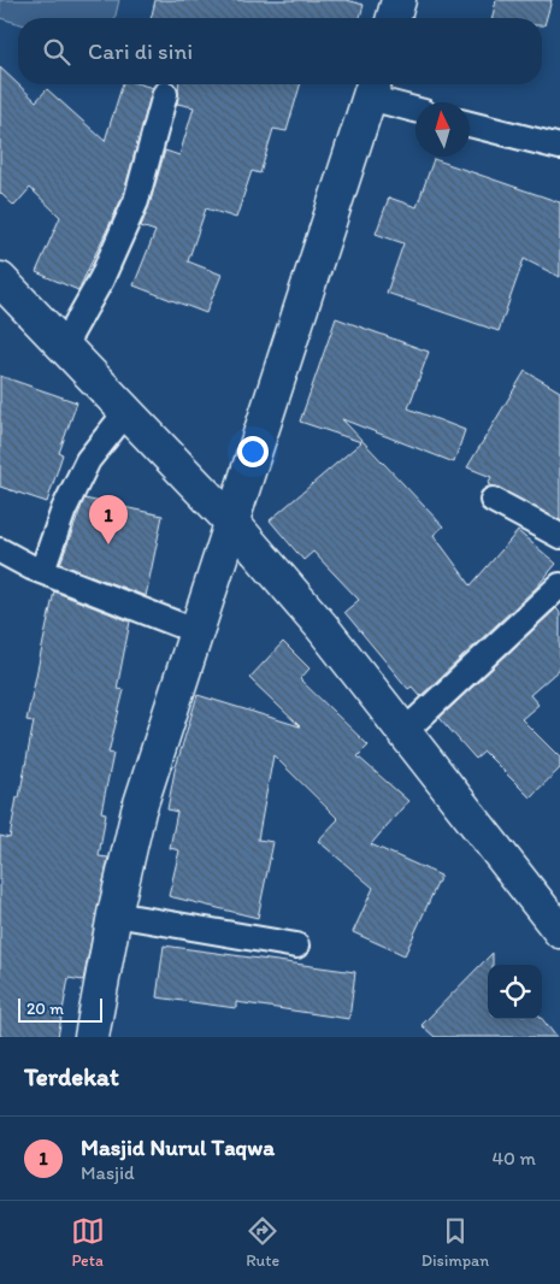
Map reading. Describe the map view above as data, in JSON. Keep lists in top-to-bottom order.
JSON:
{
  "scale_bar": "20 m",
  "north": "top",
  "page": {
    "search": "Cari di sini",
    "pins": "1",
    "scale": "20 m",
    "heading": "Terdekat",
    "list": [
      {
        "mark": "1",
        "name": "Masjid Nurul Taqwa",
        "note": "Masjid",
        "value": "40 m"
      }
    ],
    "nav": ["Peta", "Rute", "Disimpan"]
  }
}
